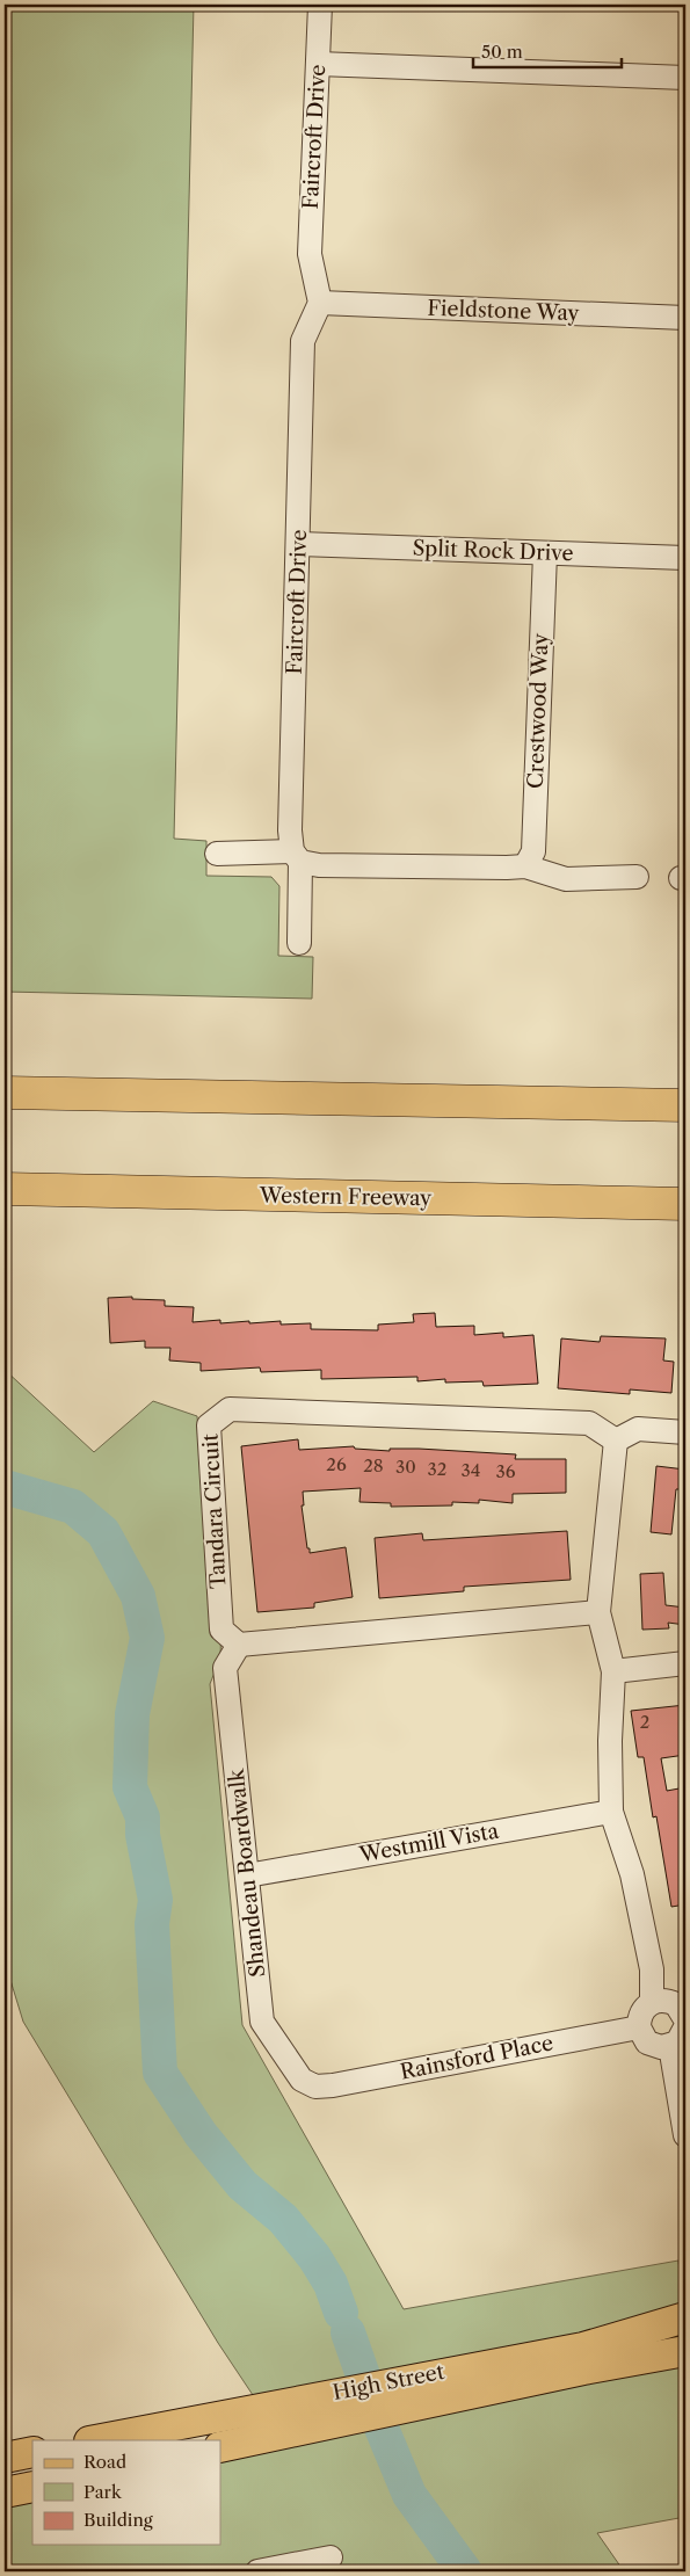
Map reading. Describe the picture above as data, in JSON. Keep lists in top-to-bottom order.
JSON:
{
  "streets": {
    "highway": ["Western Freeway"],
    "main road": ["High Street"],
    "street": [
      "Faircroft Drive",
      "Fieldstone Way",
      "Split Rock Drive",
      "Crestwood Way",
      "Tandara Circuit",
      "Westmill Vista",
      "Shandeau Boardwalk",
      "Rainsford Place"
    ]
  },
  "crossings": [
    ["Faircroft Drive", "Fieldstone Way"],
    ["Faircroft Drive", "Split Rock Drive"],
    ["Split Rock Drive", "Crestwood Way"],
    ["Tandara Circuit", "Shandeau Boardwalk"],
    ["Westmill Vista", "Shandeau Boardwalk"],
    ["Shandeau Boardwalk", "Rainsford Place"]
  ],
  "house_numbers": [
    "26",
    "28",
    "30",
    "32",
    "34",
    "36",
    "2"
  ],
  "legend": ["Road", "Park", "Building"],
  "scale_bar": "50 m"
}
